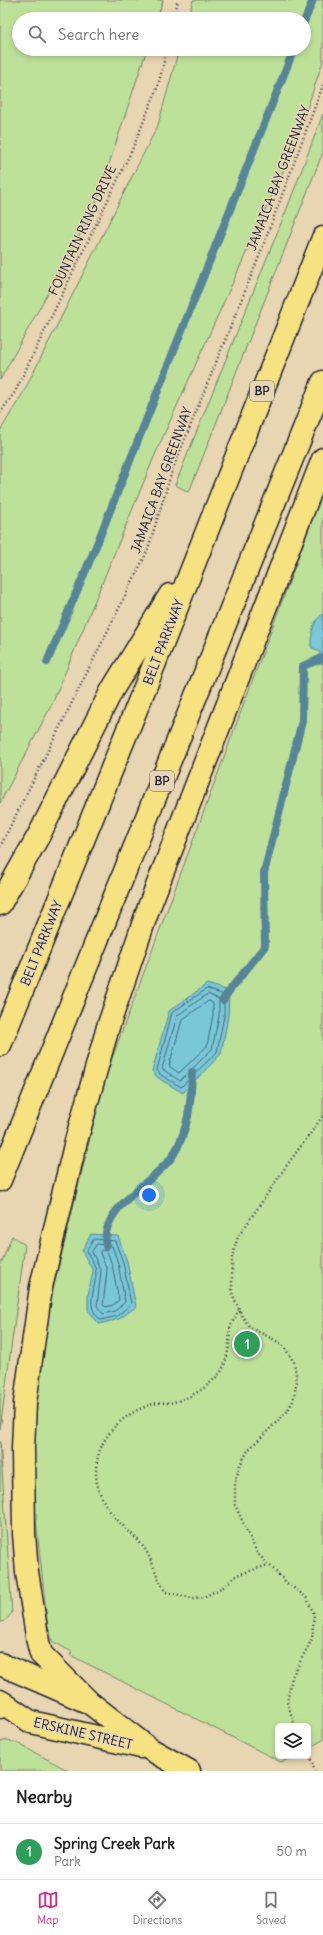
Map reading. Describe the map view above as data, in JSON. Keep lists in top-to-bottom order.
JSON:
{
  "streets": {
    "main road": ["BP", "BELT PARKWAY", "ERSKINE STREET"],
    "path": ["JAMAICA BAY GREENWAY", "FOUNTAIN RING DRIVE"]
  },
  "page": {
    "search": "Search here",
    "pins": "1",
    "heading": "Nearby",
    "list": [
      {
        "mark": "1",
        "name": "Spring Creek Park",
        "note": "Park",
        "value": "50 m"
      }
    ],
    "nav": ["Map", "Directions", "Saved"]
  }
}
